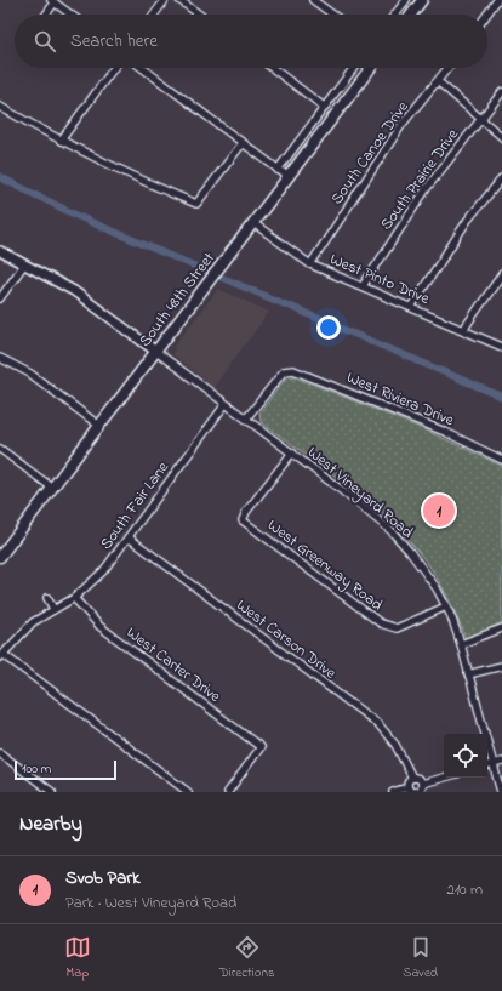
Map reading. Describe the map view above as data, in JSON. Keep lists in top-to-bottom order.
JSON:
{
  "streets": {
    "main road": ["South 48th Street"],
    "street": [
      "South Canoe Drive",
      "South Prairie Drive",
      "West Pinto Drive",
      "West Riviera Drive",
      "West Vineyard Road",
      "South Fair Lane",
      "West Greenway Road",
      "West Carson Drive",
      "West Carter Drive"
    ]
  },
  "crossings": [
    ["South Canoe Drive", "West Pinto Drive"],
    ["South Prairie Drive", "West Pinto Drive"],
    ["West Pinto Drive", "South 48th Street"],
    ["South 48th Street", "West Vineyard Road"],
    ["West Riviera Drive", "West Vineyard Road"],
    ["West Vineyard Road", "South Fair Lane"],
    ["West Vineyard Road", "West Greenway Road"],
    ["South Fair Lane", "West Carson Drive"],
    ["South Fair Lane", "West Carter Drive"]
  ],
  "scale_bar": "100 m",
  "page": {
    "search": "Search here",
    "pins": "1",
    "scale": "100 m",
    "heading": "Nearby",
    "list": [
      {
        "mark": "1",
        "name": "Svob Park",
        "note": "Park · West Vineyard Road",
        "value": "210 m"
      }
    ],
    "nav": ["Map", "Directions", "Saved"]
  }
}
